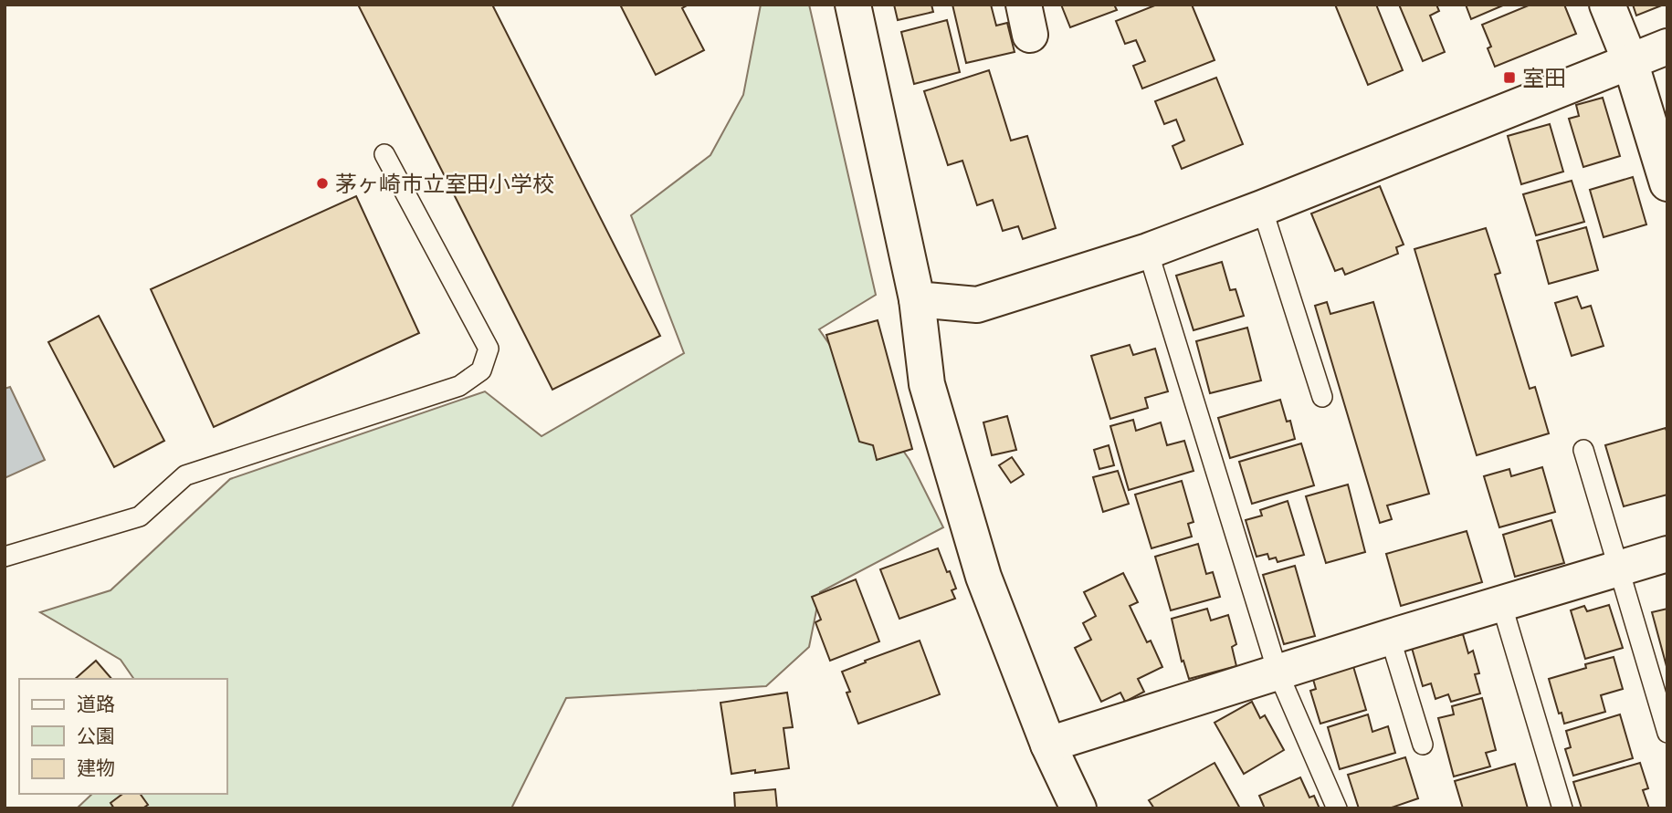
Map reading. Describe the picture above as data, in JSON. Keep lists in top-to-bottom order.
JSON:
{
  "places": {
    "transit": ["室田"],
    "other": ["茅ヶ崎市立室田小学校"]
  },
  "legend": ["道路", "公園", "建物"]
}
